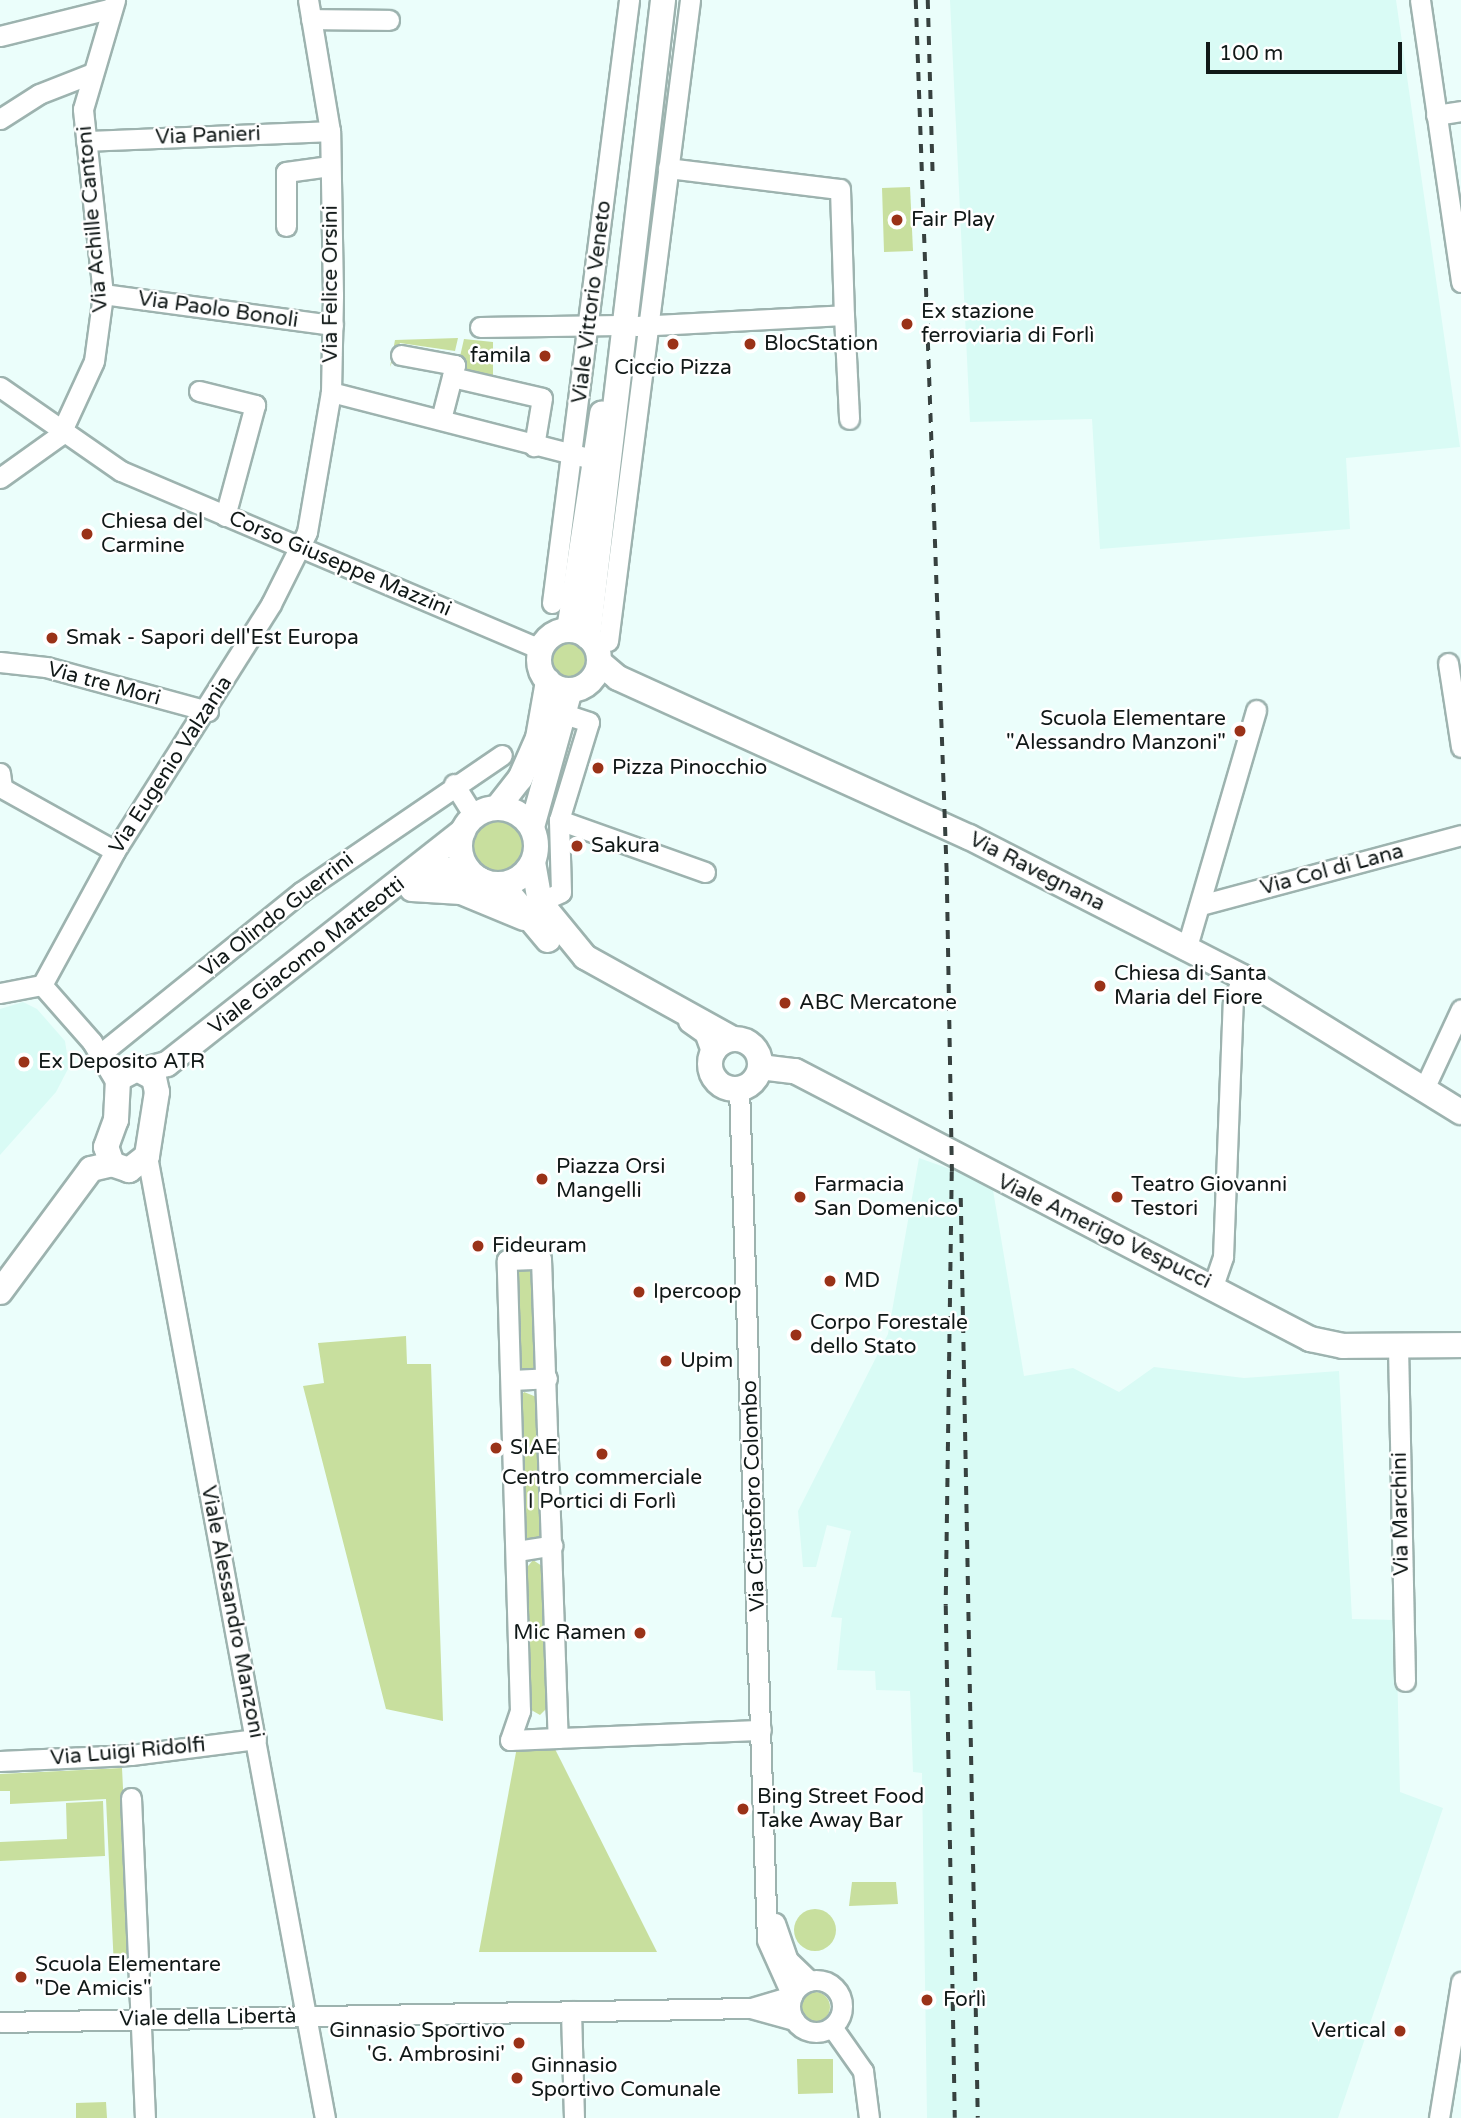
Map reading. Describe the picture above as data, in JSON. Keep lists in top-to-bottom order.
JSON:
{
  "streets": {
    "main road": [
      "Viale Vittorio Veneto",
      "Via Ravegnana",
      "Viale Giacomo Matteotti",
      "Viale Amerigo Vespucci"
    ],
    "street": [
      "Via Panieri",
      "Via Achille Cantoni",
      "Via Felice Orsini",
      "Via Paolo Bonoli",
      "Corso Giuseppe Mazzini",
      "Via tre Mori",
      "Via Eugenio Valzania",
      "Via Col di Lana",
      "Via Olindo Guerrini",
      "Via Cristoforo Colombo",
      "Via Marchini",
      "Viale Alessandro Manzoni",
      "Via Luigi Ridolfi",
      "Viale della Libertà"
    ]
  },
  "crossings": [
    ["Via Panieri", "Via Achille Cantoni"],
    ["Via Panieri", "Via Felice Orsini"],
    ["Via Achille Cantoni", "Via Paolo Bonoli"],
    ["Via Achille Cantoni", "Corso Giuseppe Mazzini"],
    ["Via Felice Orsini", "Via Paolo Bonoli"],
    ["Via Felice Orsini", "Corso Giuseppe Mazzini"],
    ["Via Felice Orsini", "Via Eugenio Valzania"],
    ["Viale Vittorio Veneto", "Corso Giuseppe Mazzini"],
    ["Viale Vittorio Veneto", "Via Ravegnana"],
    ["Viale Vittorio Veneto", "Viale Giacomo Matteotti"],
    ["Corso Giuseppe Mazzini", "Via Eugenio Valzania"],
    ["Corso Giuseppe Mazzini", "Via Ravegnana"],
    ["Corso Giuseppe Mazzini", "Viale Giacomo Matteotti"],
    ["Via tre Mori", "Via Eugenio Valzania"],
    ["Via Ravegnana", "Viale Giacomo Matteotti"],
    ["Viale Amerigo Vespucci", "Via Cristoforo Colombo"],
    ["Viale Amerigo Vespucci", "Via Marchini"],
    ["Viale Alessandro Manzoni", "Via Luigi Ridolfi"],
    ["Viale Alessandro Manzoni", "Viale della Libertà"]
  ],
  "places": [
    "Fair Play",
    "Ex stazione ferroviaria di Forlì",
    "Ciccio Pizza",
    "BlocStation",
    "famila",
    "Chiesa del Carmine",
    "Smak - Sapori dell'Est Europa",
    "Scuola Elementare \"Alessandro Manzoni\"",
    "Pizza Pinocchio",
    "Sakura",
    "Chiesa di Santa Maria del Fiore",
    "ABC Mercatone",
    "Ex Deposito ATR",
    "Piazza Orsi Mangelli",
    "Farmacia San Domenico",
    "Teatro Giovanni Testori",
    "Fideuram",
    "MD",
    "Ipercoop",
    "Corpo Forestale dello Stato",
    "Upim",
    "SIAE",
    "Centro commerciale I Portici di Forlì",
    "Mic Ramen",
    "Bing Street Food Take Away Bar",
    "Scuola Elementare \"De Amicis\"",
    "Forlì",
    "Vertical",
    "Ginnasio Sportivo 'G. Ambrosini'",
    "Ginnasio Sportivo Comunale"
  ],
  "scale_bar": "100 m"
}
